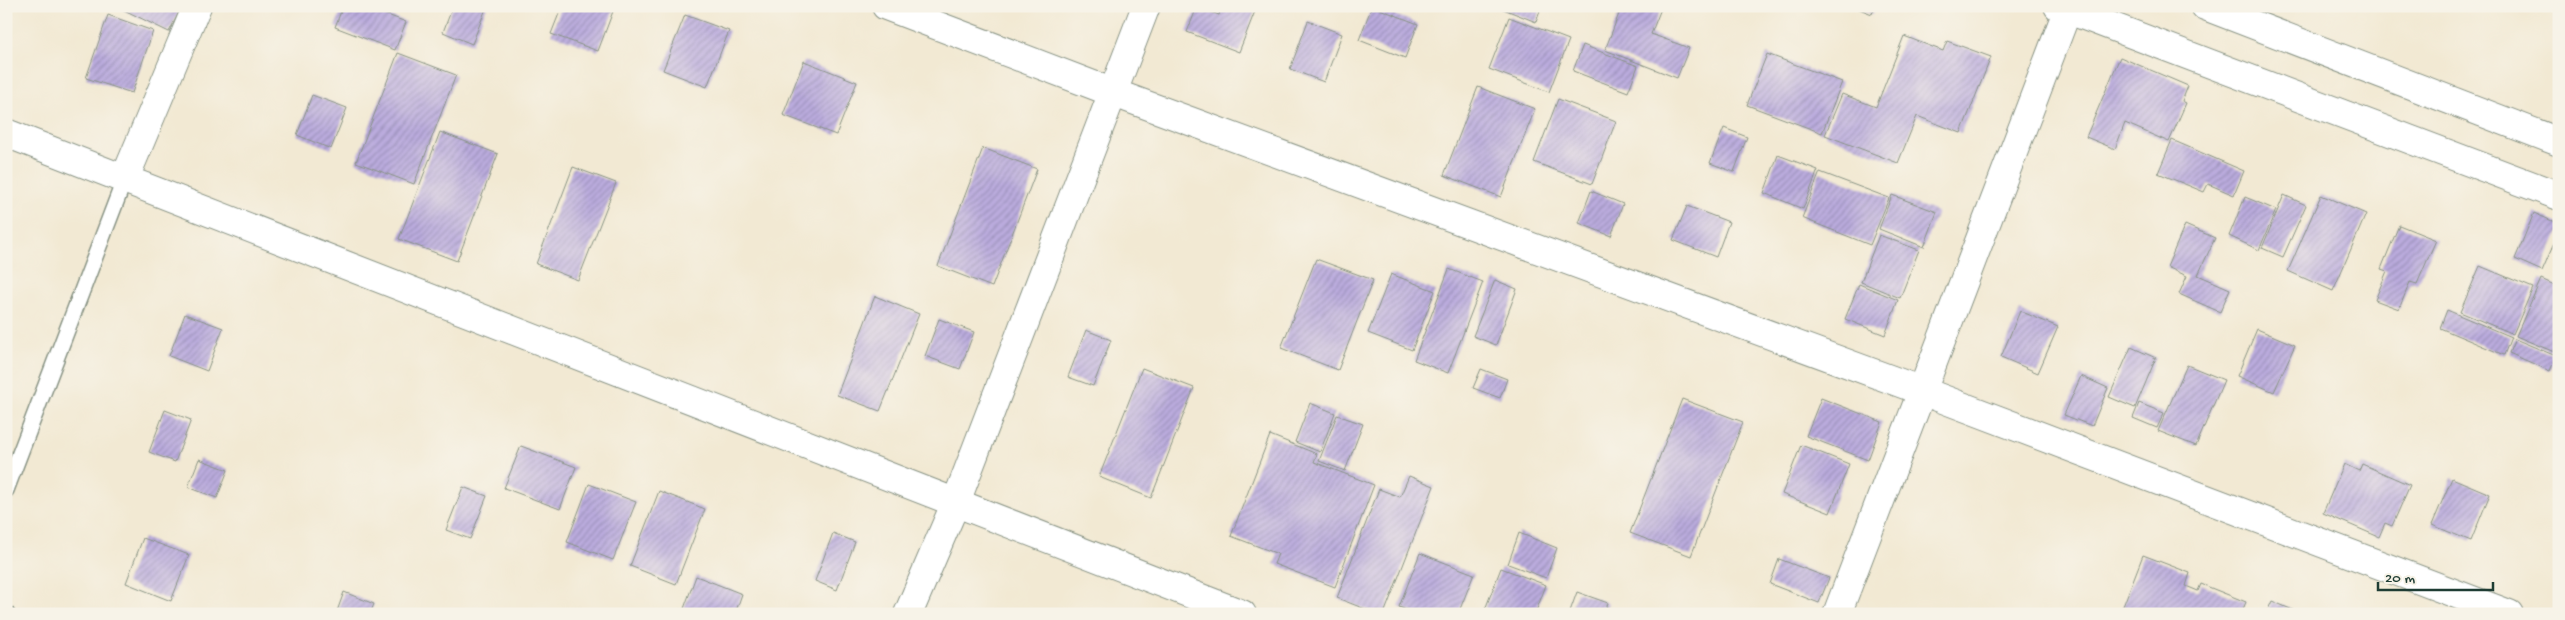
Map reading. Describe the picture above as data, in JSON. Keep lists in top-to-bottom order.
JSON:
{
  "scale_bar": "20 m"
}
